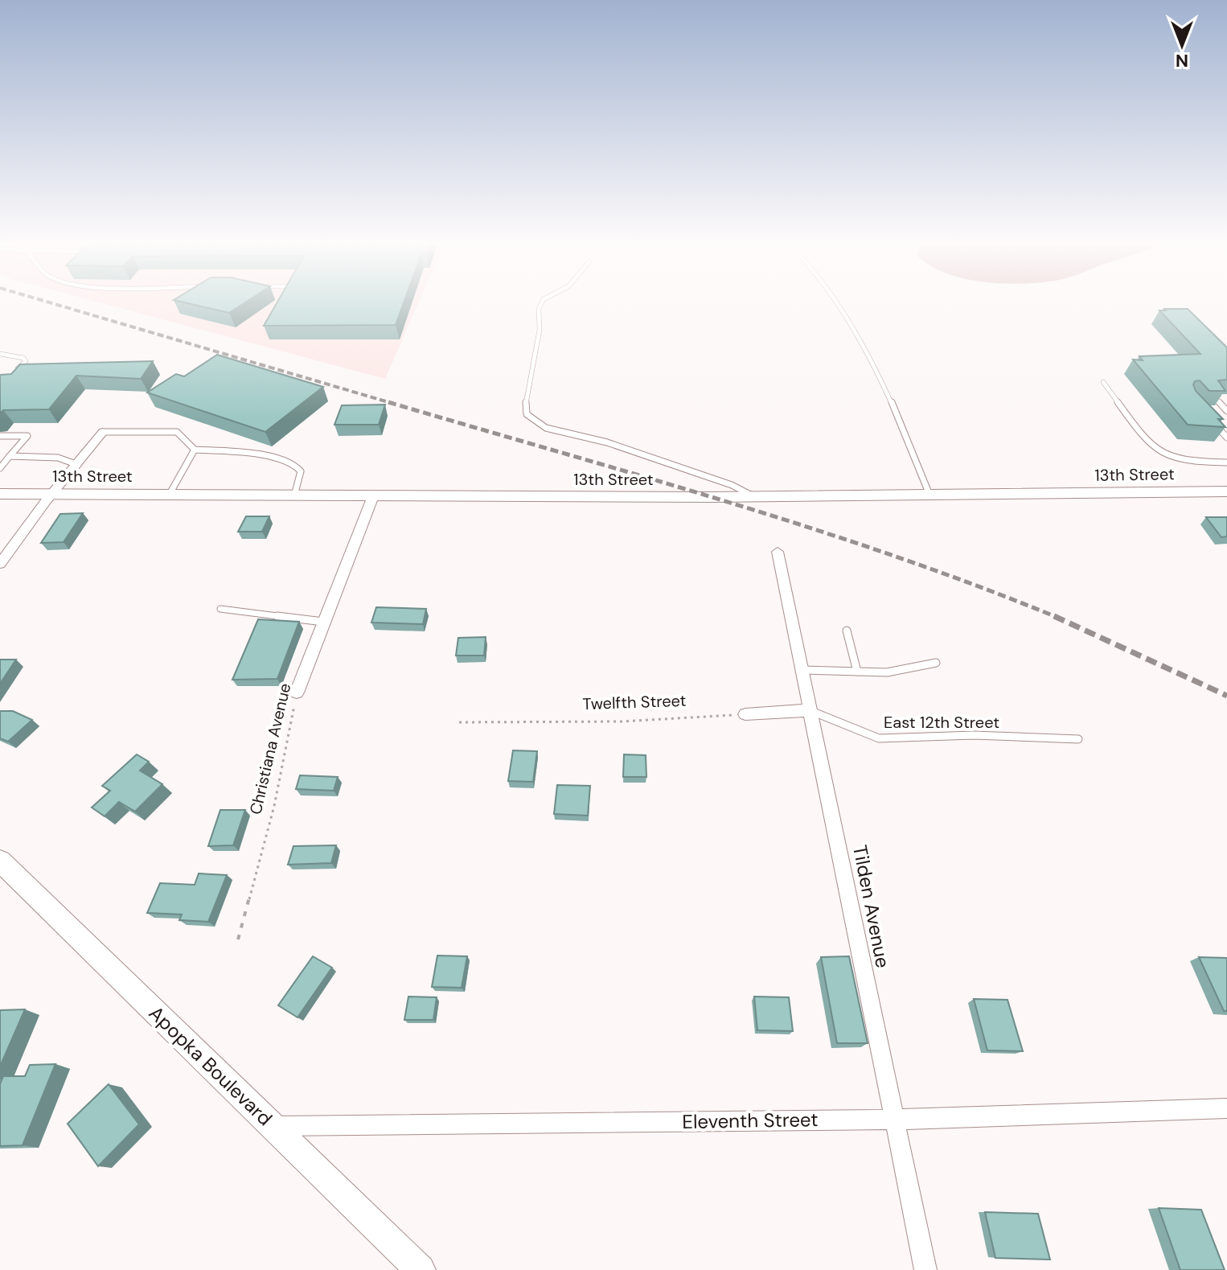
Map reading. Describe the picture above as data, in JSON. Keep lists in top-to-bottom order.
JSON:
{
  "streets": {
    "street": [
      "13th Street",
      "Christiana Avenue",
      "Tilden Avenue",
      "Apopka Boulevard",
      "Eleventh Street"
    ],
    "lane": ["East 12th Street"],
    "path": ["Twelfth Street"]
  },
  "crossings": [
    ["13th Street", "Christiana Avenue"],
    ["East 12th Street", "Tilden Avenue"],
    ["Tilden Avenue", "Eleventh Street"],
    ["Apopka Boulevard", "Eleventh Street"]
  ],
  "north": "bottom"
}
